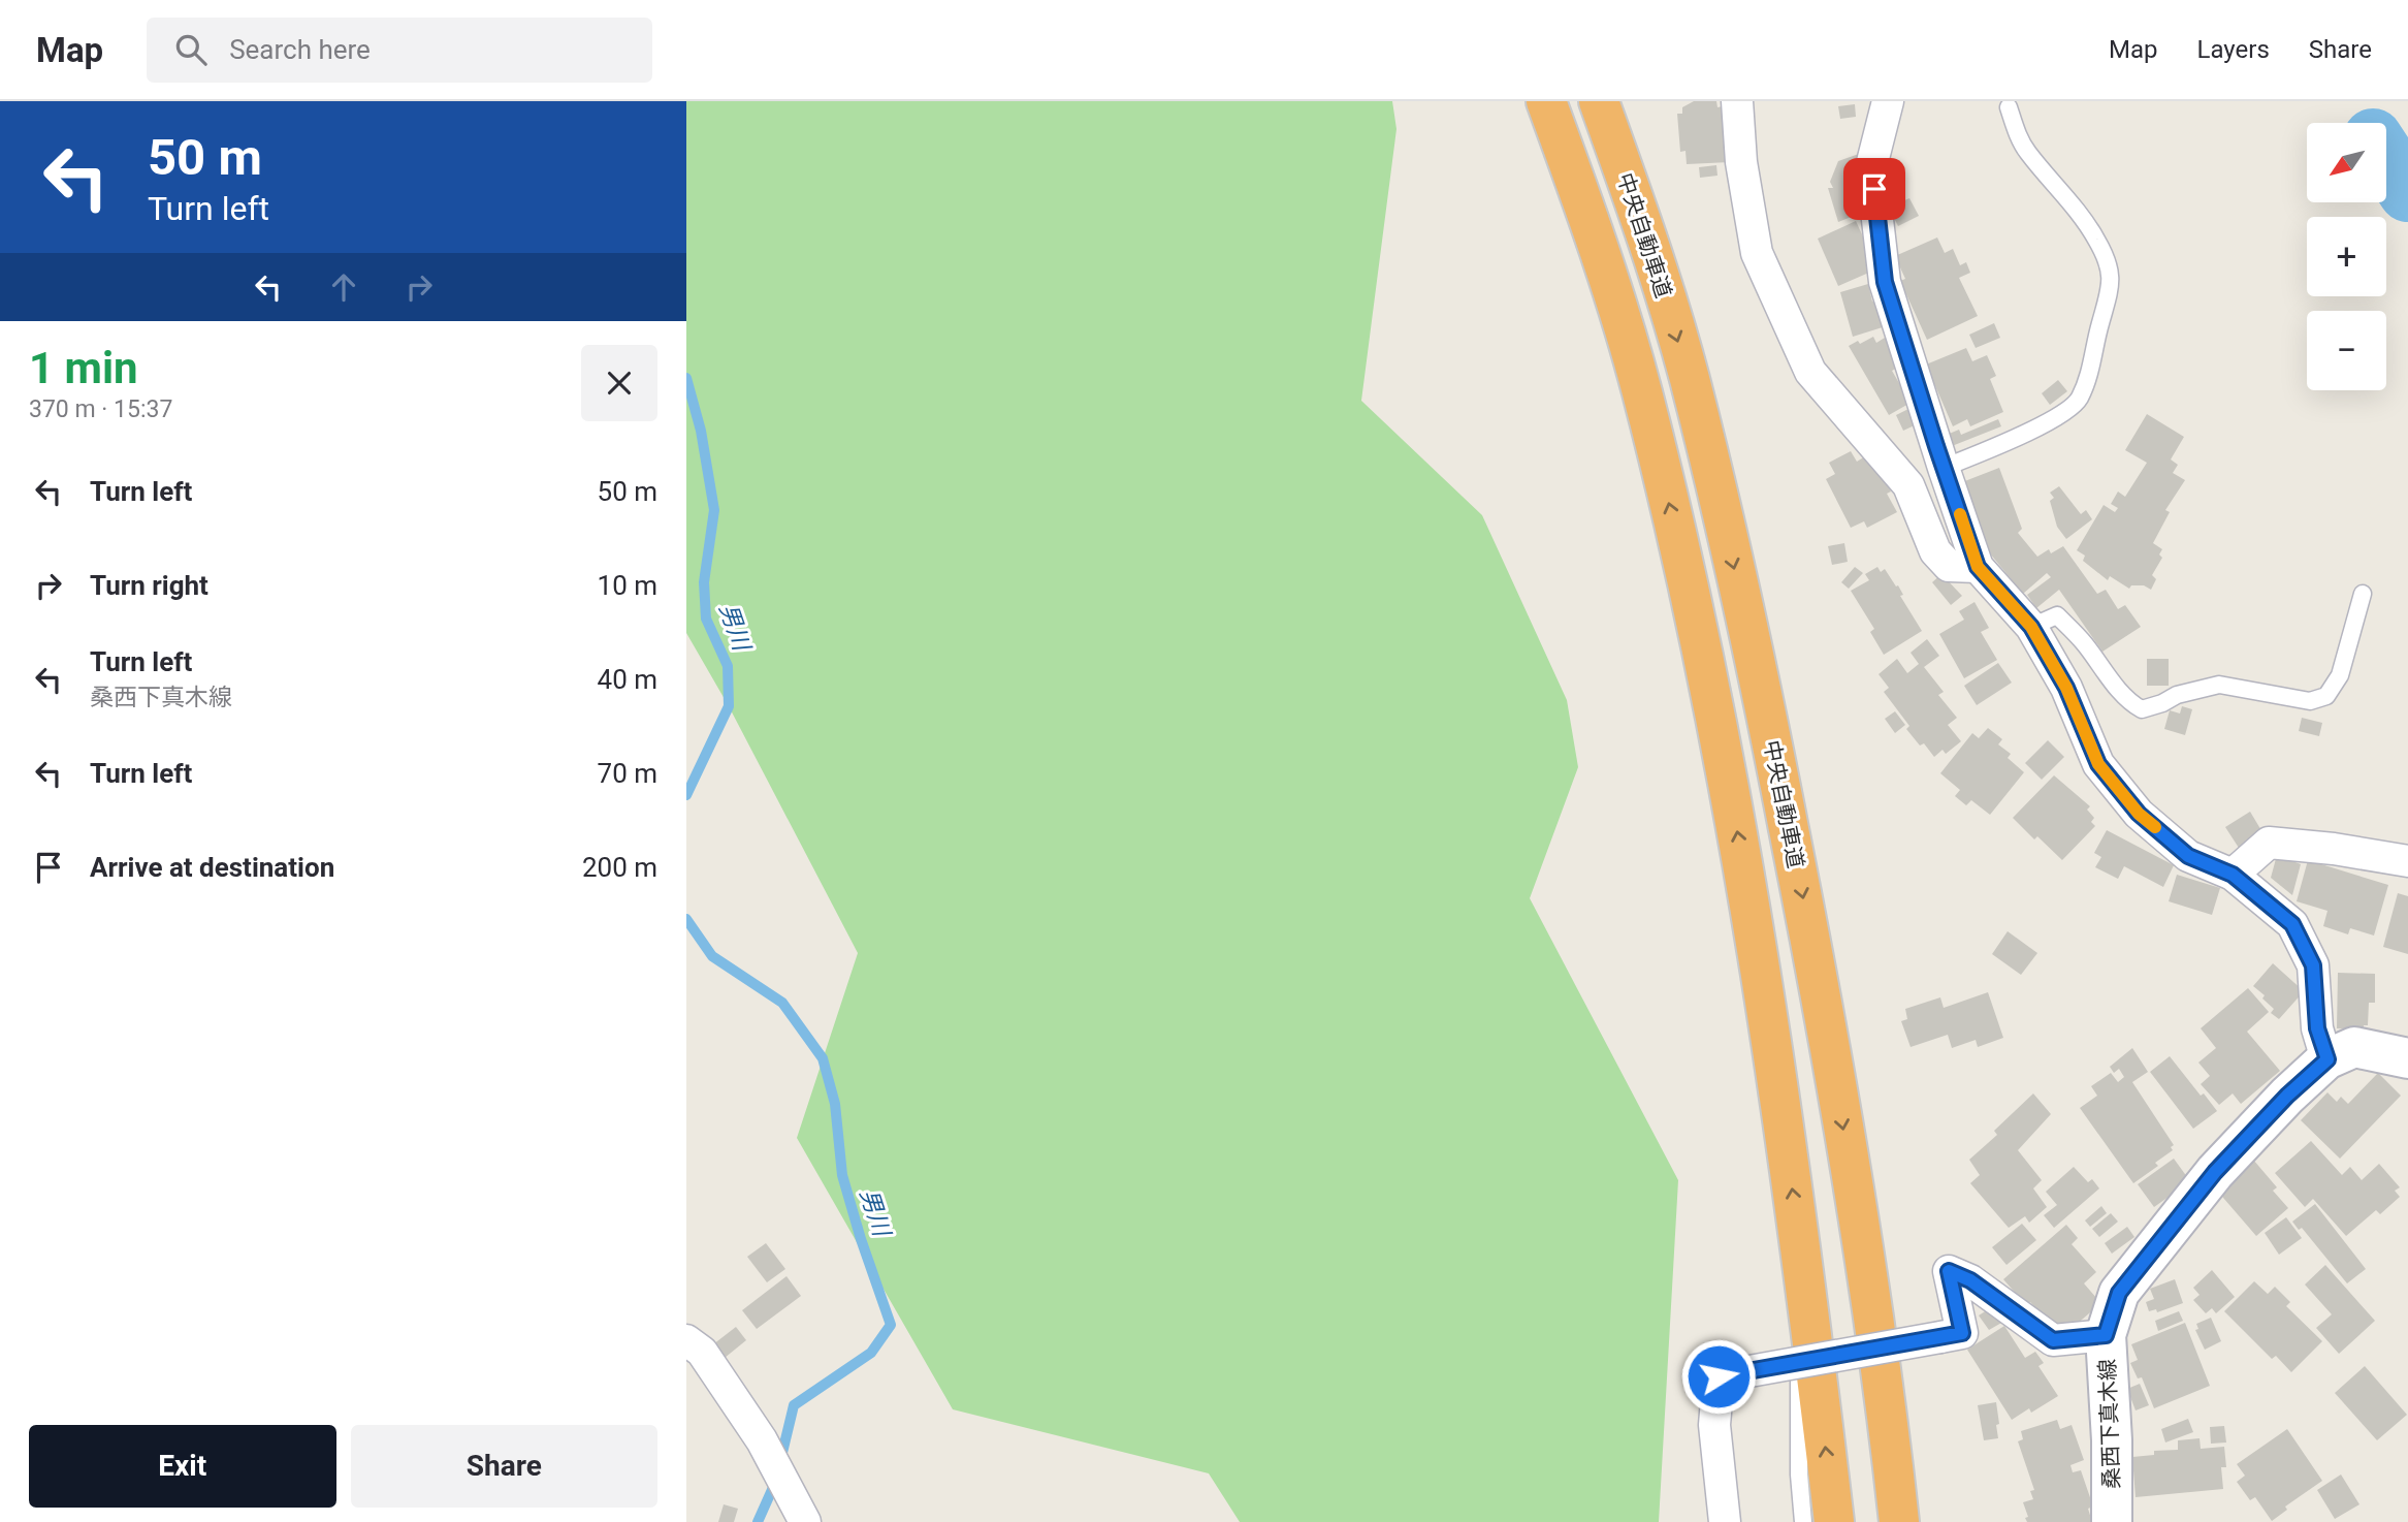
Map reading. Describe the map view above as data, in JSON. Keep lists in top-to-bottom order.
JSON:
{
  "streets": {
    "highway": ["中央自動車道"],
    "main road": ["桑西下真木線"]
  },
  "water": ["男川"],
  "north": "bottom left",
  "page": {
    "header": "Map",
    "search": "Search here",
    "nav": ["Map", "Layers", "Share"],
    "turn": ["50 m", "Turn left"],
    "map_buttons": ["+", "−"],
    "heading": ["1 min", "370 m · 15:37"],
    "list": [
      {
        "name": "Turn left",
        "value": "50 m"
      },
      {
        "name": "Turn right",
        "value": "10 m"
      },
      {
        "name": "Turn left",
        "note": "桑西下真木線",
        "value": "40 m"
      },
      {
        "name": "Turn left",
        "value": "70 m"
      },
      {
        "name": "Arrive at destination",
        "value": "200 m"
      }
    ],
    "buttons": ["Exit", "Share"]
  }
}
